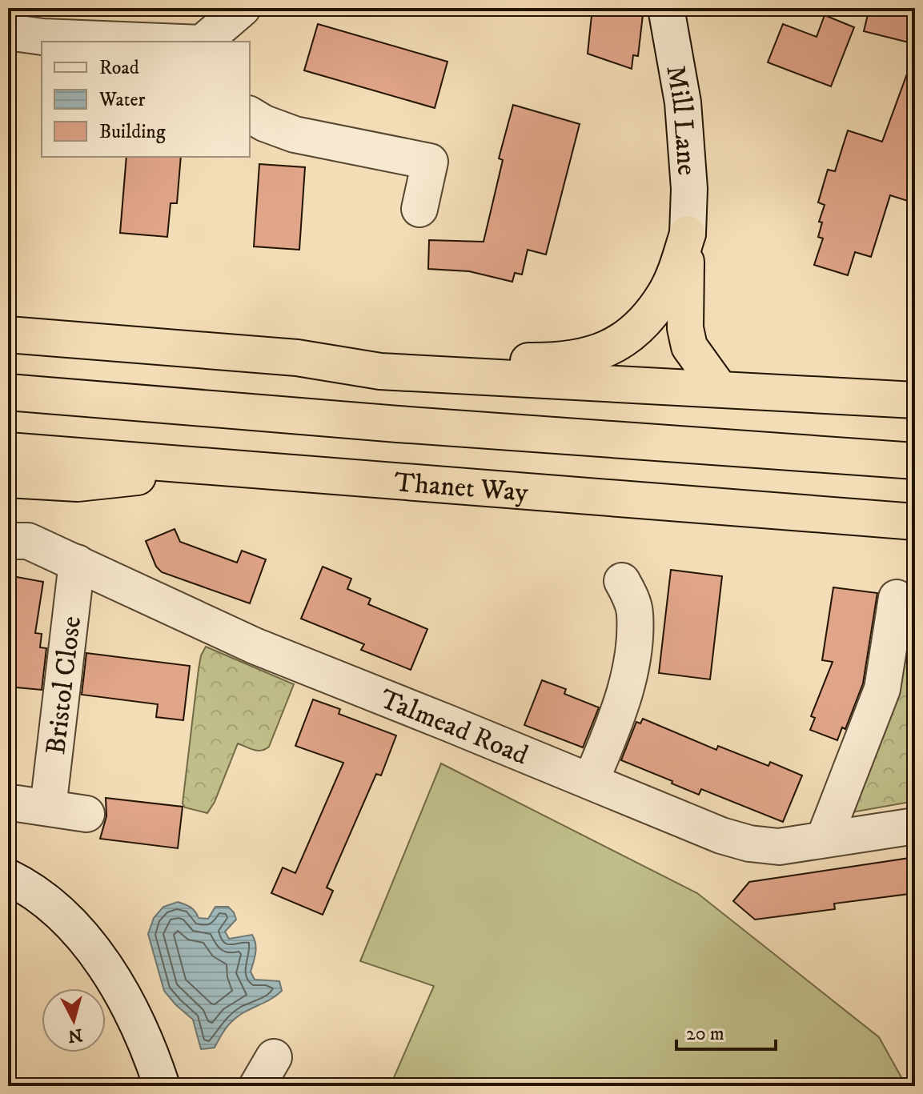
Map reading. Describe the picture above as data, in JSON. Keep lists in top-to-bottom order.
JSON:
{
  "streets": {
    "highway": ["Thanet Way"],
    "street": ["Mill Lane", "Bristol Close", "Talmead Road"]
  },
  "crossings": [
    ["Bristol Close", "Talmead Road"]
  ],
  "legend": ["Road", "Water", "Building"],
  "scale_bar": "20 m",
  "north": "bottom"
}
